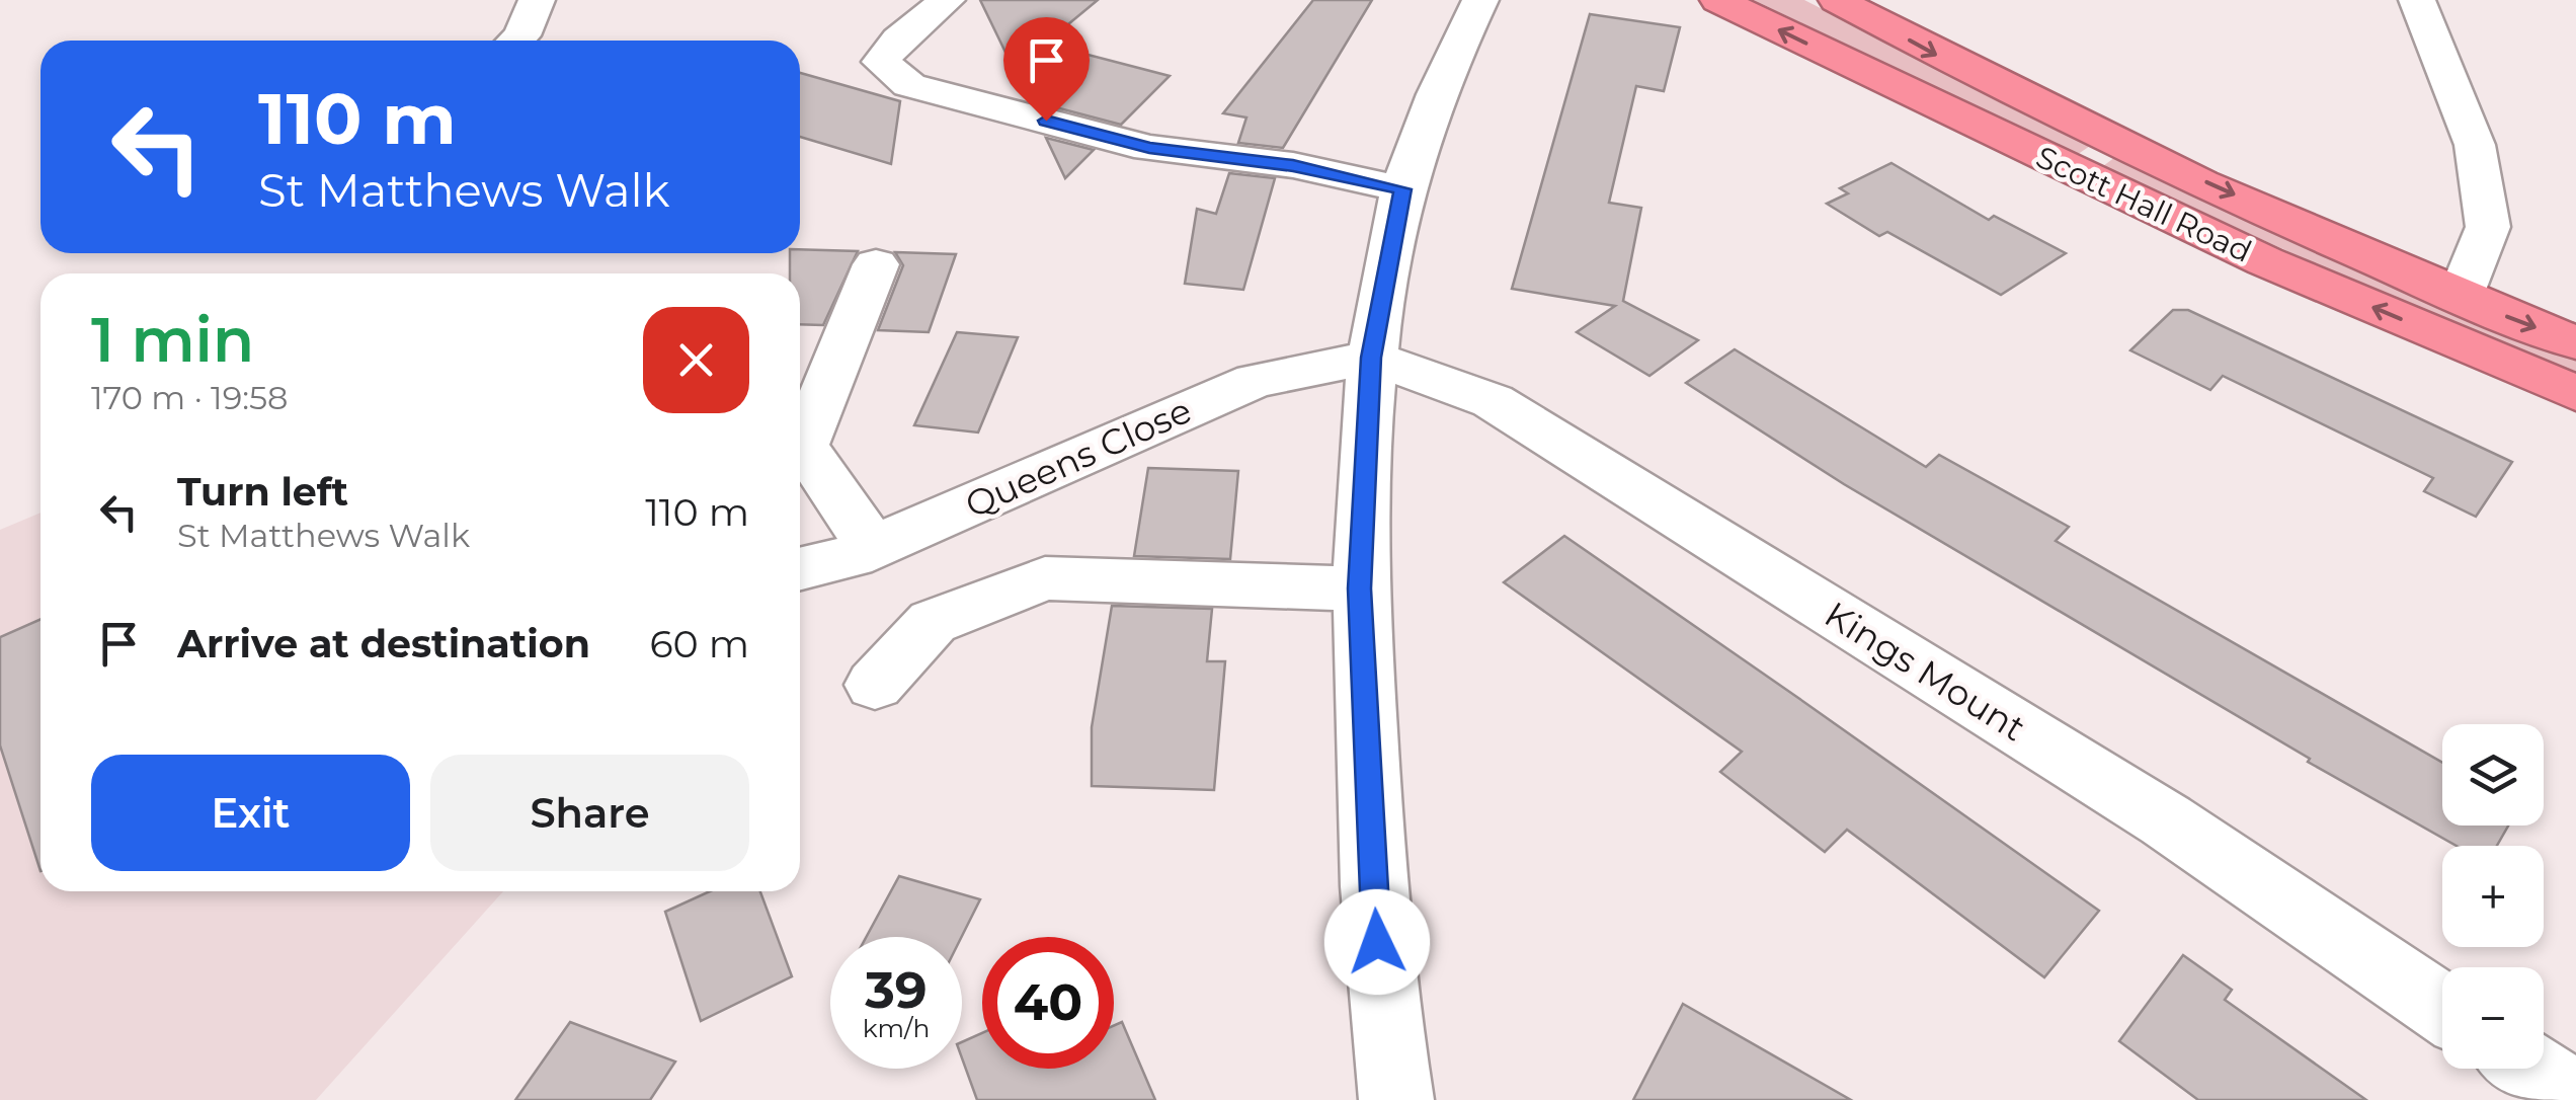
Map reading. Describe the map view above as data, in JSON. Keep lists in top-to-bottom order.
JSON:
{
  "streets": {
    "highway": ["Scott Hall Road"],
    "street": ["Queens Close", "Kings Mount"]
  },
  "crossings": [
    ["Queens Close", "Kings Mount"]
  ],
  "page": {
    "turn": ["110 m", "St Matthews Walk"],
    "heading": ["1 min", "170 m · 19:58"],
    "list": [
      {
        "name": "Turn left",
        "note": "St Matthews Walk",
        "value": "110 m"
      },
      {
        "name": "Arrive at destination",
        "value": "60 m"
      }
    ],
    "map_buttons": ["+", "−"],
    "buttons": ["Exit", "Share"],
    "speed": "39 km/h",
    "limit": "40"
  }
}
